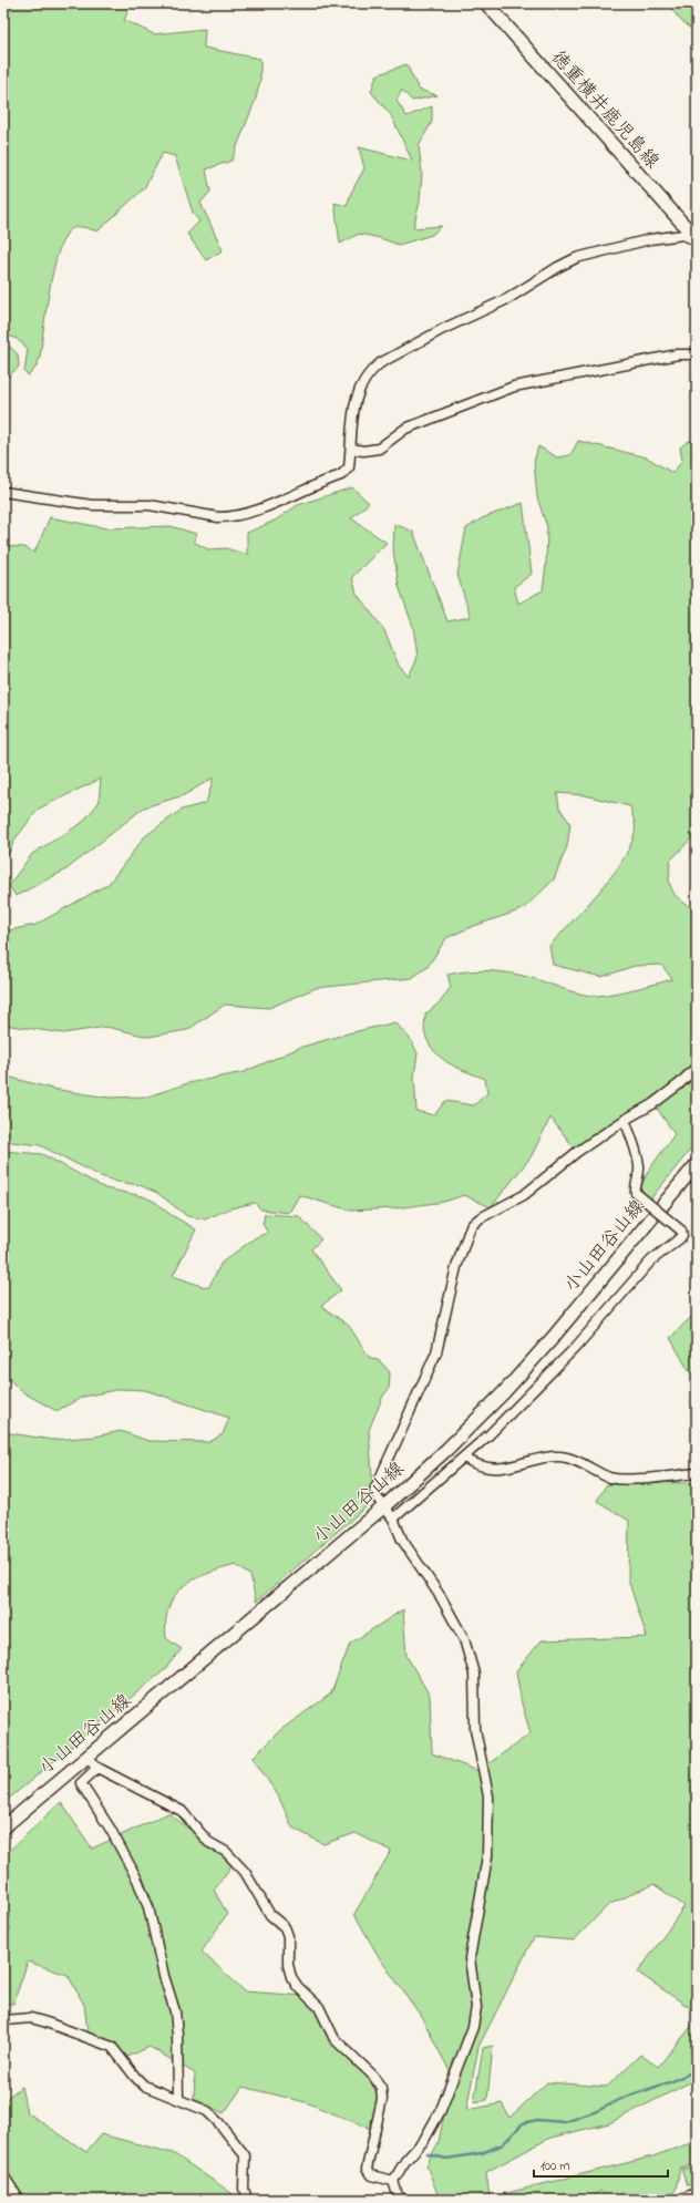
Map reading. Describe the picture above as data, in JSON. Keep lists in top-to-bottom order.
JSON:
{
  "streets": {
    "main road": ["徳重横井鹿児島線", "小山田谷山線"]
  },
  "scale_bar": "100 m"
}
